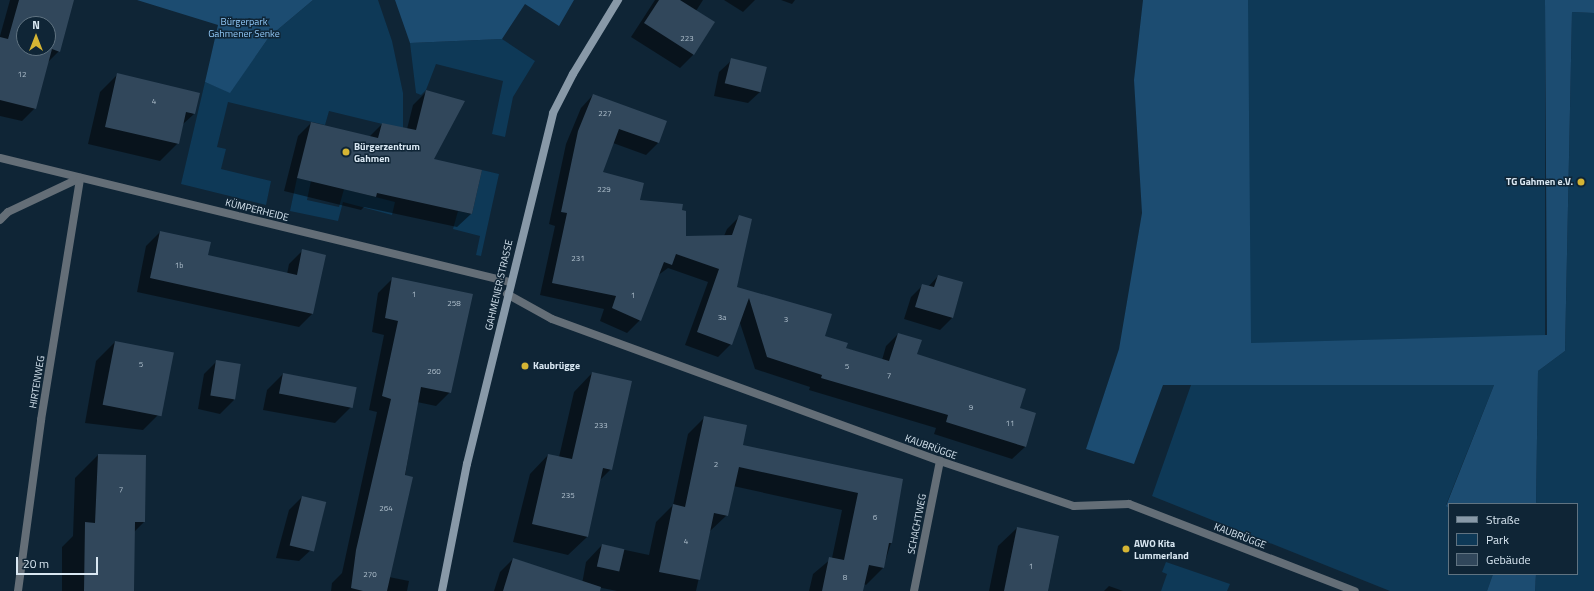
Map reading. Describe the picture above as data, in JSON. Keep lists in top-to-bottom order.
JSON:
{
  "streets": {
    "main road": ["GAHMENER STRASSE"],
    "street": [
      "KÜMPERHEIDE",
      "HIRTENWEG",
      "KAUBRÜGGE",
      "SCHACHTWEG"
    ]
  },
  "crossings": [
    ["KÜMPERHEIDE", "GAHMENER STRASSE"],
    ["KÜMPERHEIDE", "HIRTENWEG"],
    ["GAHMENER STRASSE", "KAUBRÜGGE"],
    ["KAUBRÜGGE", "SCHACHTWEG"]
  ],
  "parks": ["Bürgerpark Gahmener Senke"],
  "places": [
    "Bürgerzentrum Gahmen",
    "TG Gahmen e.V.",
    "Kaubrügge",
    "AWO Kita Lummerland"
  ],
  "house_numbers": [
    "223",
    "12",
    "4",
    "227",
    "229",
    "231",
    "1b",
    "1",
    "1",
    "258",
    "3a",
    "3",
    "5",
    "5",
    "260",
    "7",
    "9",
    "11",
    "233",
    "2",
    "7",
    "235",
    "264",
    "6",
    "4",
    "1",
    "270",
    "8"
  ],
  "legend": ["Straße", "Park", "Gebäude"],
  "scale_bar": "20 m",
  "north": "top"
}
